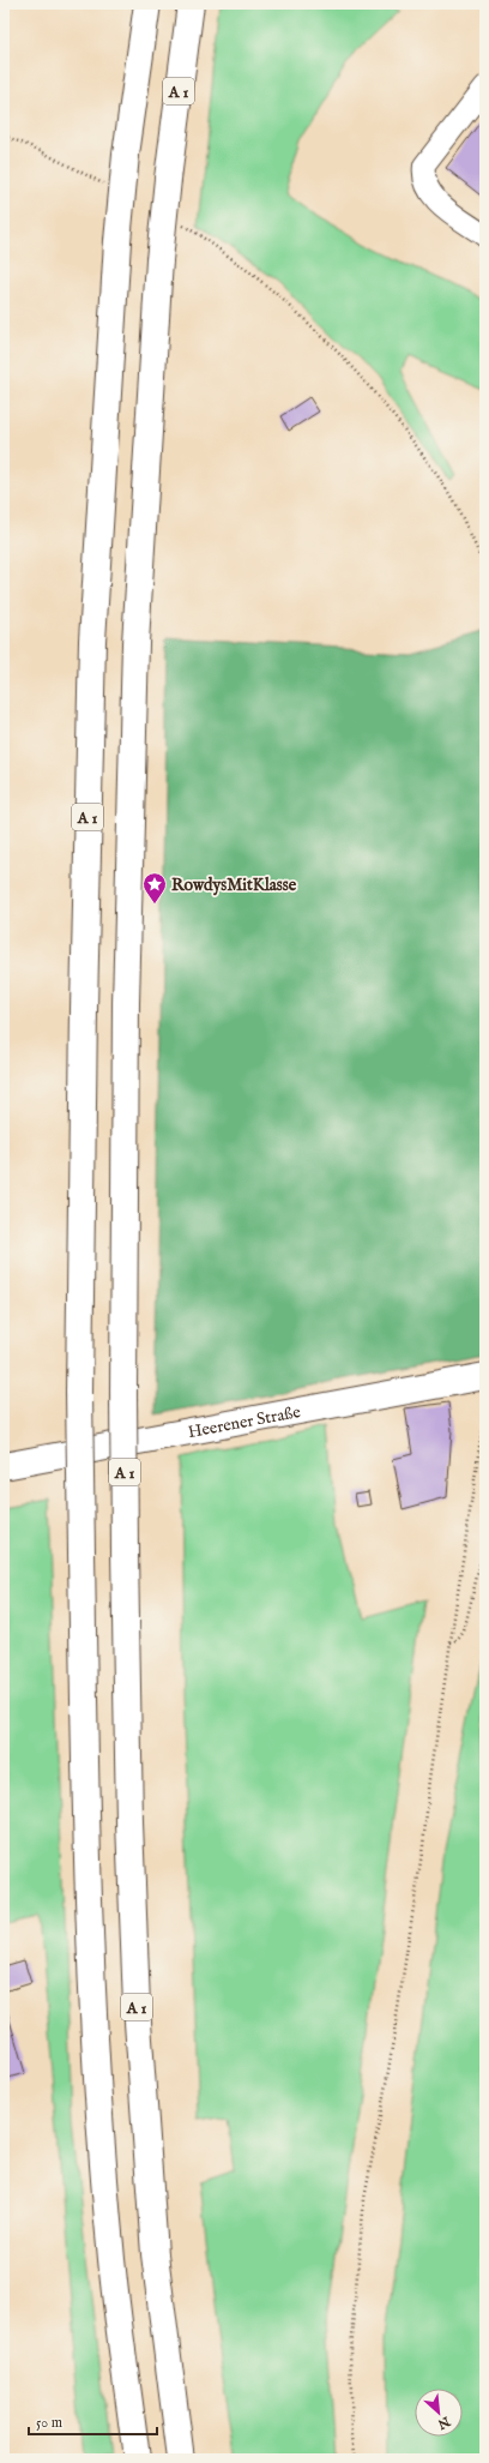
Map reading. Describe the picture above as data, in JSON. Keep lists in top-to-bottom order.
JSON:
{
  "streets": {
    "main road": ["A 1", "Heerener Straße"]
  },
  "places": {
    "place": ["RowdysMitKlasse"]
  },
  "scale_bar": "50 m",
  "north": "bottom right"
}
